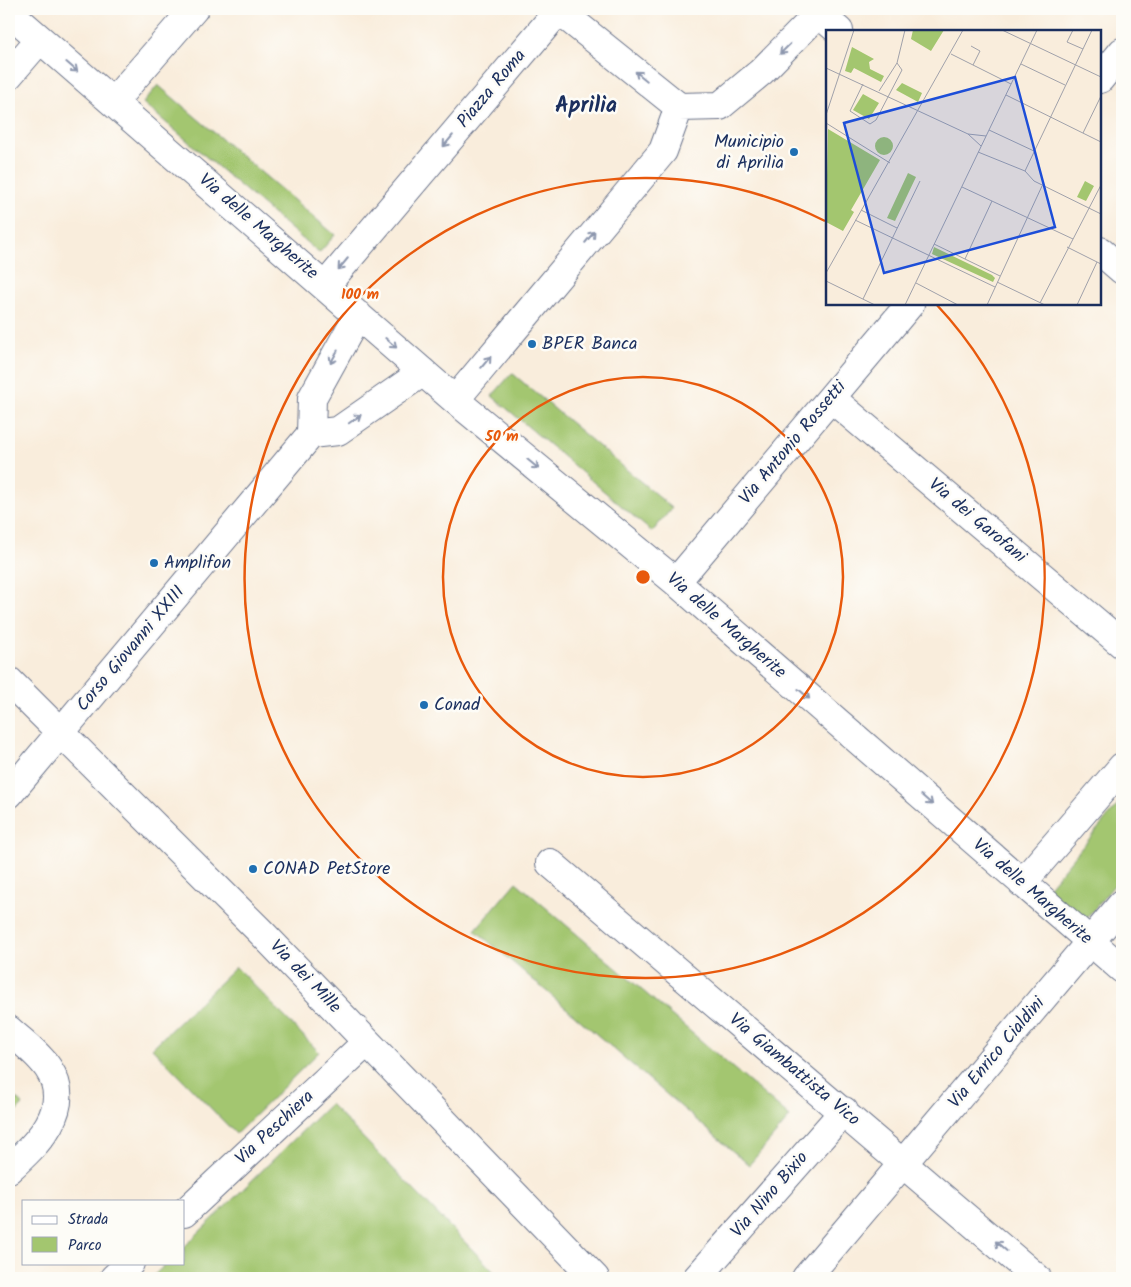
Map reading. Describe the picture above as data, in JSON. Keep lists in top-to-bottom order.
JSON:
{
  "streets": {
    "street": [
      "Piazza Roma",
      "Via delle Margherite",
      "Via Antonio Rossetti",
      "Via dei Garofani",
      "Corso Giovanni XXIII",
      "Via dei Mille",
      "Via Enrico Cialdini",
      "Via Giambattista Vico",
      "Via Peschiera",
      "Via Nino Bixio"
    ]
  },
  "crossings": [
    ["Piazza Roma", "Via delle Margherite"],
    ["Via delle Margherite", "Via Antonio Rossetti"],
    ["Via delle Margherite", "Via Enrico Cialdini"],
    ["Via Antonio Rossetti", "Via dei Garofani"],
    ["Corso Giovanni XXIII", "Via dei Mille"],
    ["Via dei Mille", "Via Peschiera"],
    ["Via Enrico Cialdini", "Via Giambattista Vico"],
    ["Via Giambattista Vico", "Via Nino Bixio"]
  ],
  "one_way": ["Via delle Margherite"],
  "districts": ["Aprilia"],
  "places": [
    "Municipio di Aprilia",
    "BPER Banca",
    "Amplifon",
    "Conad",
    "CONAD PetStore"
  ],
  "legend": ["Strada", "Parco"],
  "rings": ["100 m", "50 m"]
}
